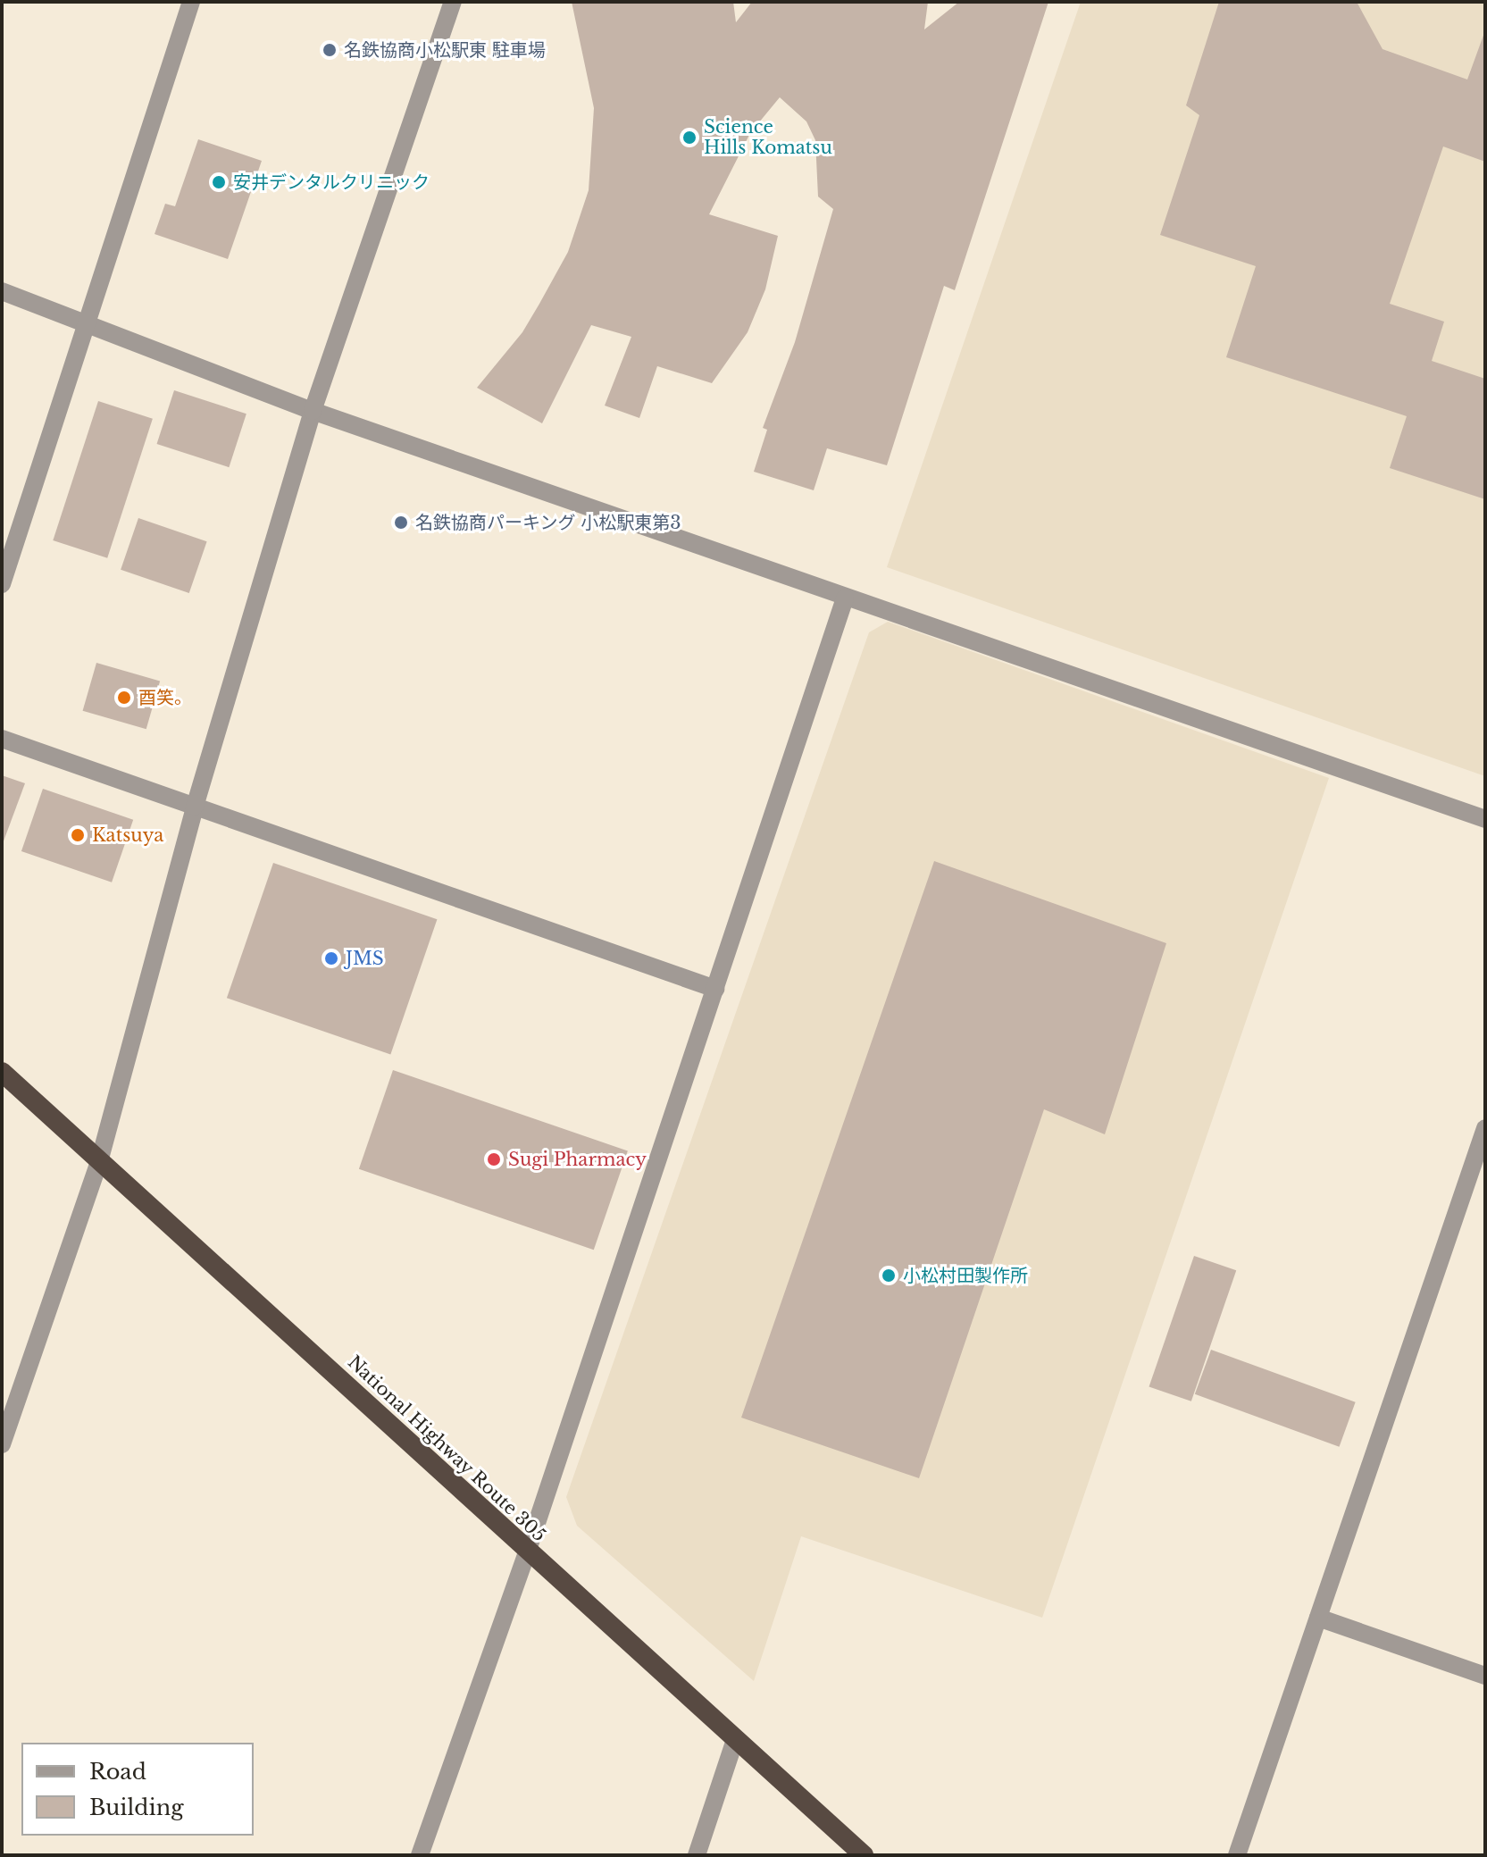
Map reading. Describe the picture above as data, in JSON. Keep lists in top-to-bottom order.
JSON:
{
  "streets": {
    "highway": ["National Highway Route 305"]
  },
  "places": [
    "名鉄協商小松駅東 駐車場",
    "Science Hills Komatsu",
    "安井デンタルクリニック",
    "名鉄協商パーキング 小松駅東第3",
    "酉笑。",
    "Katsuya",
    "JMS",
    "Sugi Pharmacy",
    "小松村田製作所"
  ],
  "legend": ["Road", "Building"]
}
